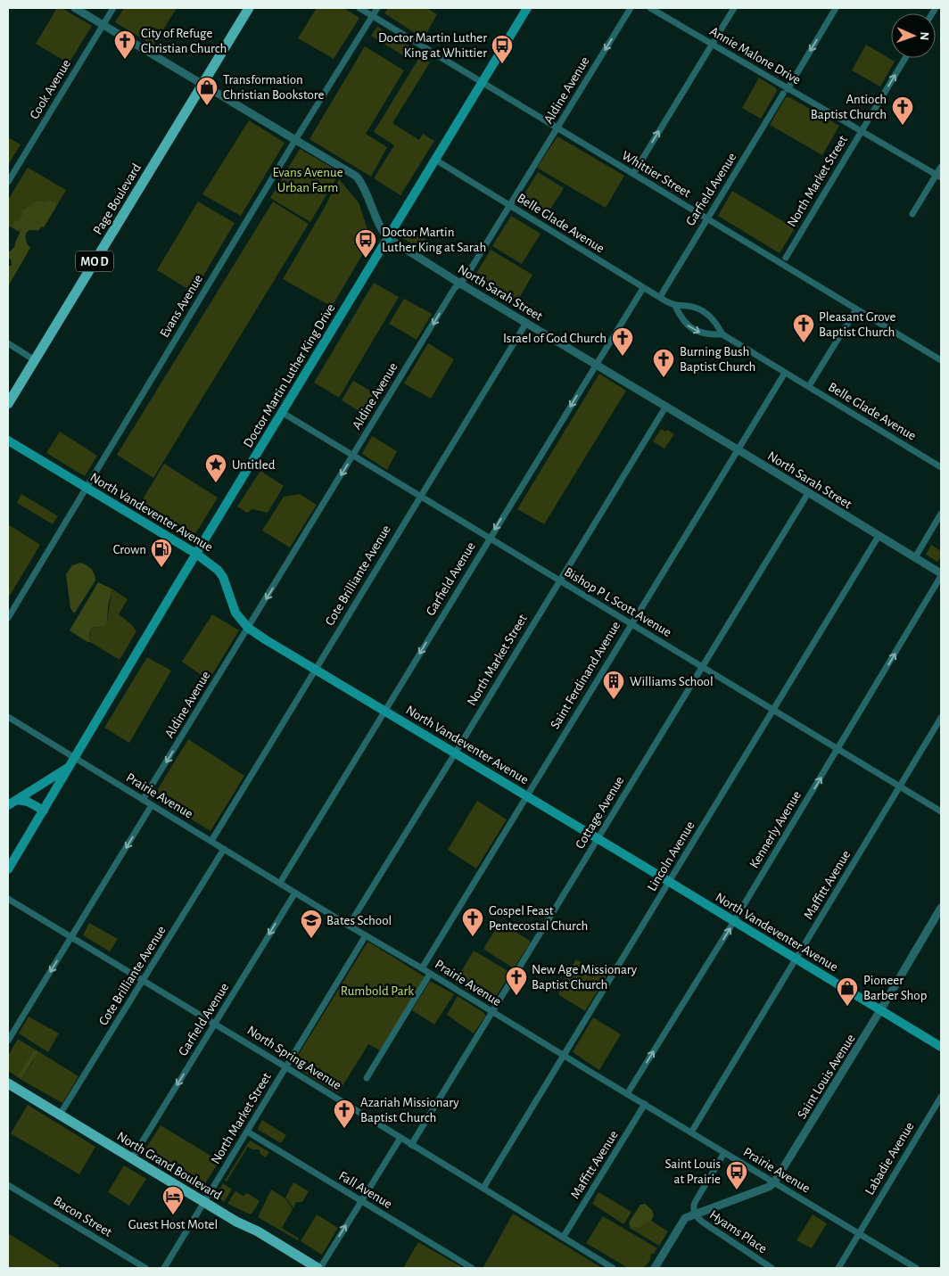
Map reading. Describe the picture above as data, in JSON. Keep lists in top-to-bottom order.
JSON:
{
  "streets": {
    "main road": [
      "Page Boulevard",
      "MO D",
      "Doctor Martin Luther King Drive",
      "North Vandeventer Avenue",
      "North Grand Boulevard"
    ],
    "street": [
      "Annie Malone Drive",
      "Cook Avenue",
      "Aldine Avenue",
      "Whittier Street",
      "North Market Street",
      "Garfield Avenue",
      "Belle Glade Avenue",
      "North Sarah Street",
      "Evans Avenue",
      "Cote Brilliante Avenue",
      "Bishop P L Scott Avenue",
      "Saint Ferdinand Avenue",
      "Prairie Avenue",
      "Cottage Avenue",
      "Kennerly Avenue",
      "Lincoln Avenue",
      "Maffitt Avenue",
      "North Spring Avenue",
      "Saint Louis Avenue",
      "Labadie Avenue",
      "Fall Avenue",
      "Bacon Street",
      "Hyams Place"
    ]
  },
  "crossings": [
    ["Annie Malone Drive", "North Market Street"],
    ["Annie Malone Drive", "Garfield Avenue"],
    ["Aldine Avenue", "Whittier Street"],
    ["Aldine Avenue", "Belle Glade Avenue"],
    ["Aldine Avenue", "North Sarah Street"],
    ["Aldine Avenue", "North Vandeventer Avenue"],
    ["Aldine Avenue", "Bishop P L Scott Avenue"],
    ["Aldine Avenue", "Prairie Avenue"],
    ["Whittier Street", "Garfield Avenue"],
    ["Whittier Street", "Evans Avenue"],
    ["Whittier Street", "Doctor Martin Luther King Drive"],
    ["North Market Street", "North Sarah Street"],
    ["North Market Street", "North Vandeventer Avenue"],
    ["North Market Street", "Bishop P L Scott Avenue"],
    ["North Market Street", "Prairie Avenue"],
    ["North Market Street", "North Spring Avenue"],
    ["North Market Street", "North Grand Boulevard"],
    ["North Market Street", "Fall Avenue"],
    ["Garfield Avenue", "Belle Glade Avenue"],
    ["Garfield Avenue", "North Sarah Street"],
    ["Garfield Avenue", "North Vandeventer Avenue"],
    ["Garfield Avenue", "Bishop P L Scott Avenue"],
    ["Garfield Avenue", "Prairie Avenue"],
    ["Garfield Avenue", "North Spring Avenue"],
    ["Garfield Avenue", "North Grand Boulevard"],
    ["Belle Glade Avenue", "Doctor Martin Luther King Drive"],
    ["Belle Glade Avenue", "Saint Ferdinand Avenue"],
    ["North Sarah Street", "Doctor Martin Luther King Drive"],
    ["North Sarah Street", "Cote Brilliante Avenue"],
    ["North Sarah Street", "Saint Ferdinand Avenue"],
    ["North Sarah Street", "Cottage Avenue"],
    ["North Sarah Street", "Kennerly Avenue"],
    ["North Sarah Street", "Lincoln Avenue"],
    ["Evans Avenue", "North Vandeventer Avenue"],
    ["Doctor Martin Luther King Drive", "North Vandeventer Avenue"],
    ["Doctor Martin Luther King Drive", "Bishop P L Scott Avenue"],
    ["Doctor Martin Luther King Drive", "Prairie Avenue"],
    ["North Vandeventer Avenue", "Cote Brilliante Avenue"],
    ["North Vandeventer Avenue", "Saint Ferdinand Avenue"],
    ["North Vandeventer Avenue", "Cottage Avenue"],
    ["North Vandeventer Avenue", "Kennerly Avenue"],
    ["North Vandeventer Avenue", "Lincoln Avenue"],
    ["North Vandeventer Avenue", "Maffitt Avenue"],
    ["North Vandeventer Avenue", "Saint Louis Avenue"],
    ["Cote Brilliante Avenue", "Bishop P L Scott Avenue"],
    ["Cote Brilliante Avenue", "Prairie Avenue"],
    ["Cote Brilliante Avenue", "North Spring Avenue"],
    ["Cote Brilliante Avenue", "North Grand Boulevard"],
    ["Bishop P L Scott Avenue", "Saint Ferdinand Avenue"],
    ["Bishop P L Scott Avenue", "Cottage Avenue"],
    ["Bishop P L Scott Avenue", "Kennerly Avenue"],
    ["Bishop P L Scott Avenue", "Lincoln Avenue"],
    ["Bishop P L Scott Avenue", "Maffitt Avenue"],
    ["Saint Ferdinand Avenue", "Prairie Avenue"],
    ["Prairie Avenue", "Cottage Avenue"],
    ["Prairie Avenue", "Kennerly Avenue"],
    ["Prairie Avenue", "Lincoln Avenue"],
    ["Prairie Avenue", "Maffitt Avenue"],
    ["Prairie Avenue", "Saint Louis Avenue"],
    ["Prairie Avenue", "Labadie Avenue"],
    ["Cottage Avenue", "North Spring Avenue"],
    ["Lincoln Avenue", "North Spring Avenue"],
    ["Maffitt Avenue", "North Spring Avenue"]
  ],
  "one_way": ["Aldine Avenue", "Garfield Avenue", "Kennerly Avenue"],
  "parks": ["Evans Avenue Urban Farm", "Rumbold Park"],
  "places": {
    "church": [
      "City of Refuge Christian Church",
      "Antioch Baptist Church",
      "Pleasant Grove Baptist Church",
      "Israel of God Church",
      "Burning Bush Baptist Church",
      "Gospel Feast Pentecostal Church",
      "New Age Missionary Baptist Church",
      "Azariah Missionary Baptist Church"
    ],
    "bus stop": ["Doctor Martin Luther King at Whittier", "Doctor Martin Luther King at Sarah", "Saint Louis at Prairie"],
    "shop": ["Transformation Christian Bookstore", "Pioneer Barber Shop"],
    "place": ["Untitled"],
    "fuel station": ["Crown"],
    "building": ["Williams School"],
    "school or university": ["Bates School"],
    "hotel": ["Guest Host Motel"]
  },
  "north": "right"
}
